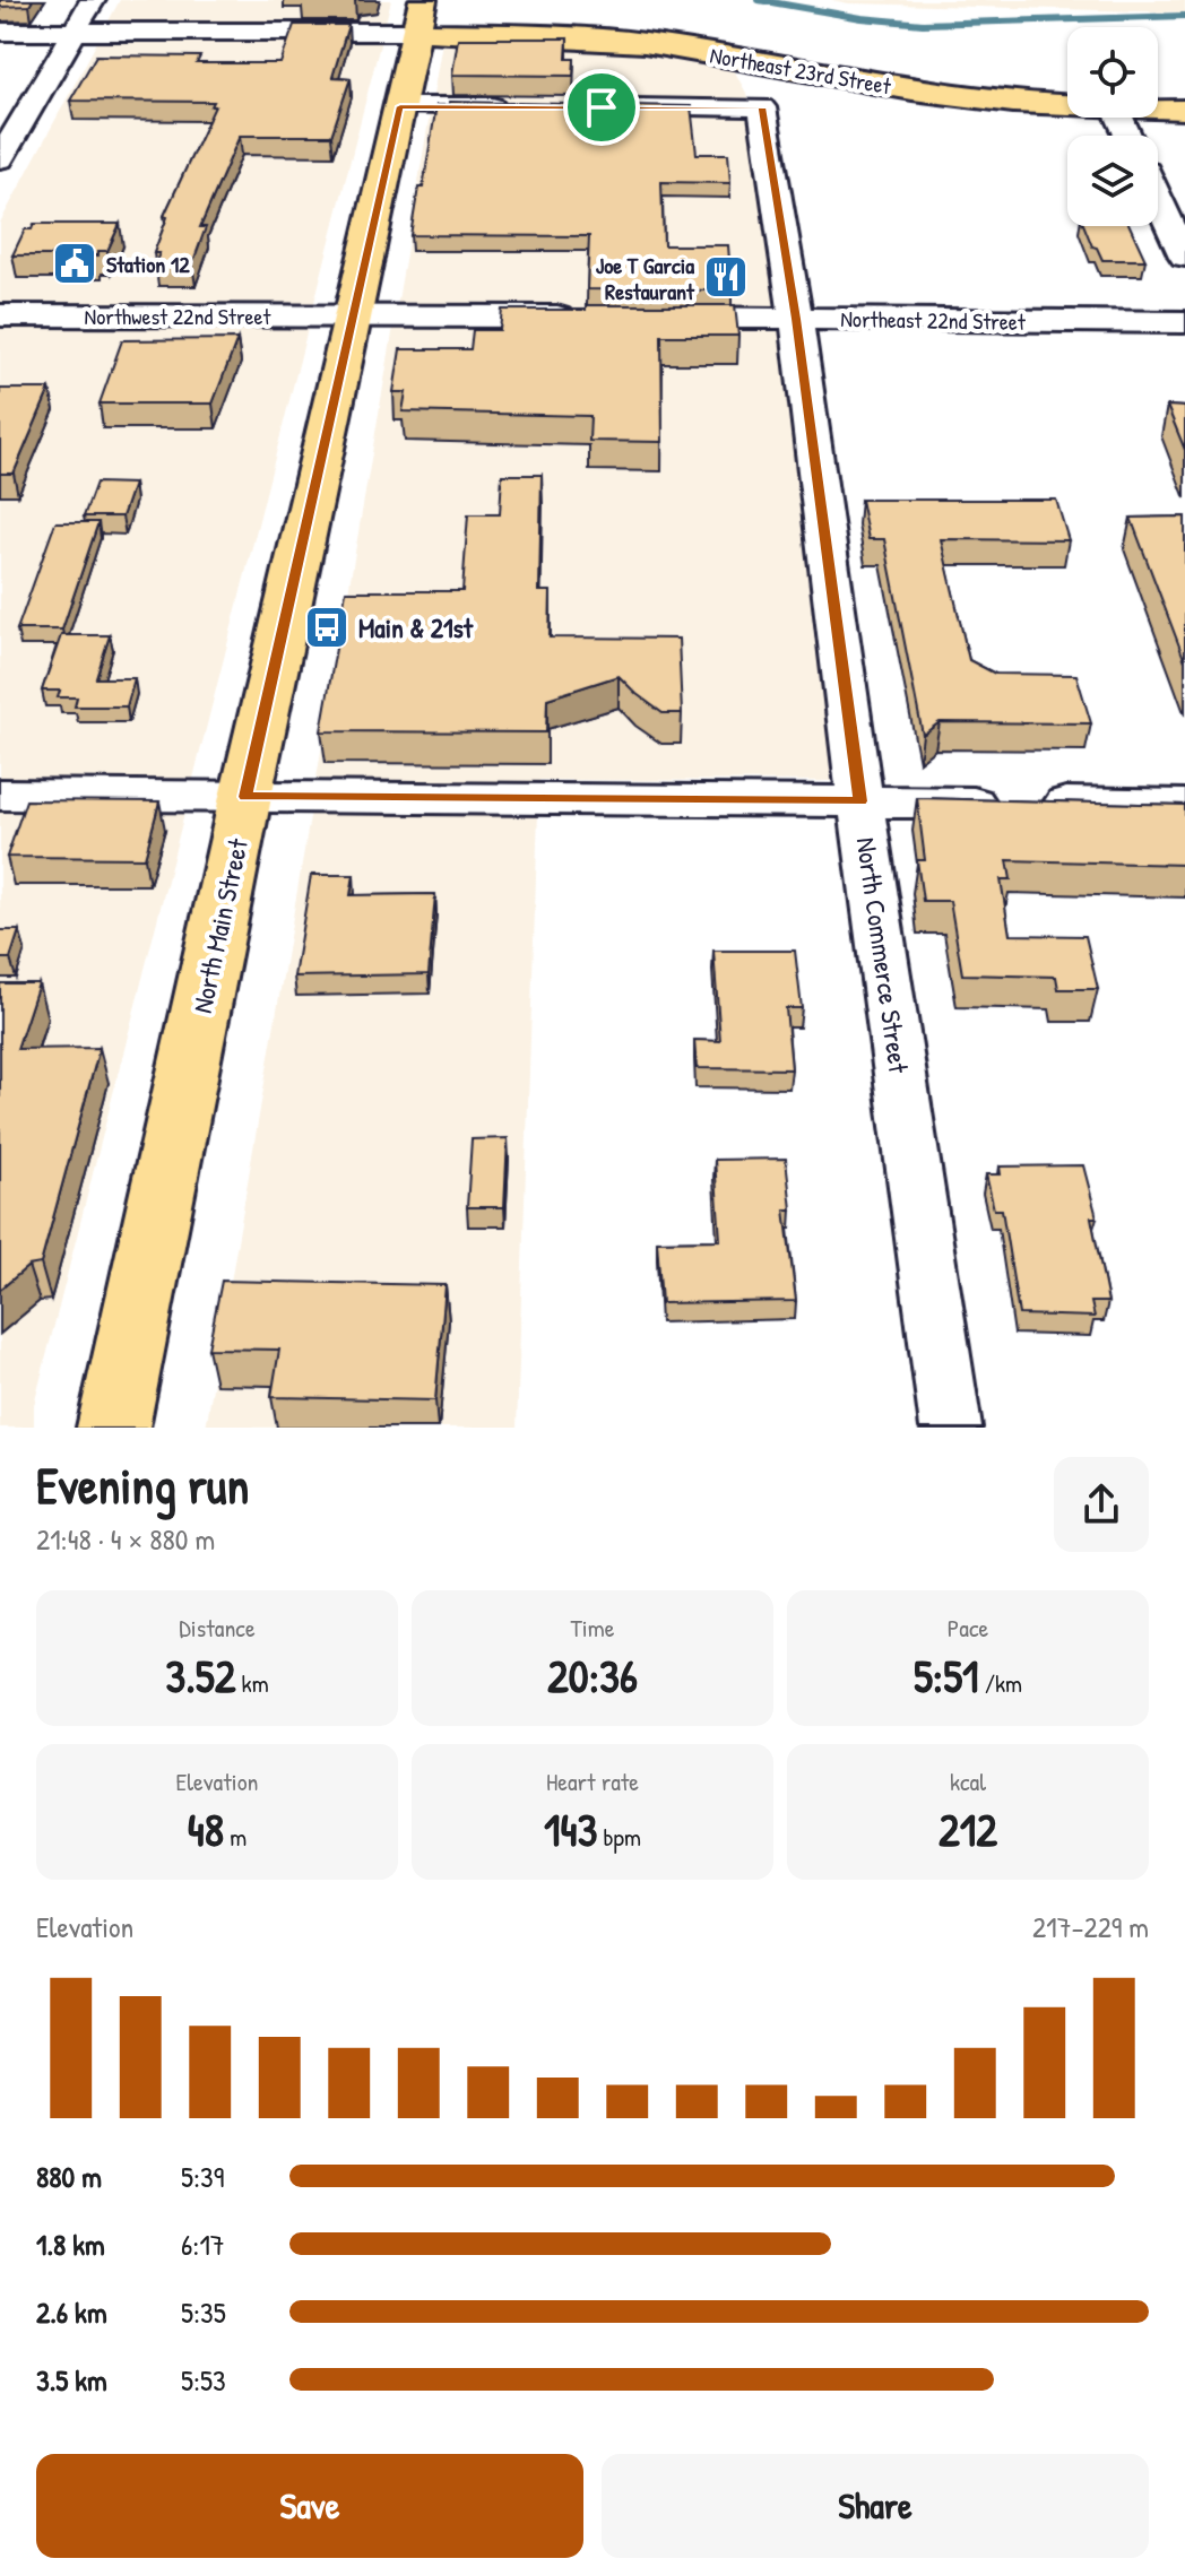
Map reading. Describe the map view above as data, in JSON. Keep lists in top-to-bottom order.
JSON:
{
  "streets": {
    "main road": ["Northeast 23rd Street", "North Main Street"],
    "street": ["Northwest 22nd Street", "Northeast 22nd Street", "North Commerce Street"]
  },
  "crossings": [
    ["Northeast 23rd Street", "North Main Street"],
    ["Northeast 23rd Street", "North Commerce Street"],
    ["Northwest 22nd Street", "North Main Street"],
    ["Northeast 22nd Street", "North Commerce Street"]
  ],
  "places": {
    "public building": ["Station 12"],
    "restaurant": ["Joe T Garcia Restaurant"],
    "bus stop": ["Main & 21st"]
  },
  "page": {
    "heading": ["Evening run", "21:48 · 4 × 880 m"],
    "stats": [
      ["Distance", "3.52 km"],
      ["Time", "20:36"],
      ["Pace", "5:51 /km"],
      ["Elevation", "48 m"],
      ["Heart rate", "143 bpm"],
      ["kcal", "212"]
    ],
    "chart": ["Elevation", "217–229 m"],
    "list": [
      {
        "name": "880 m",
        "note": "5:39"
      },
      {
        "name": "1.8 km",
        "note": "6:17"
      },
      {
        "name": "2.6 km",
        "note": "5:35"
      },
      {
        "name": "3.5 km",
        "note": "5:53"
      }
    ],
    "buttons": ["Save", "Share"]
  }
}
